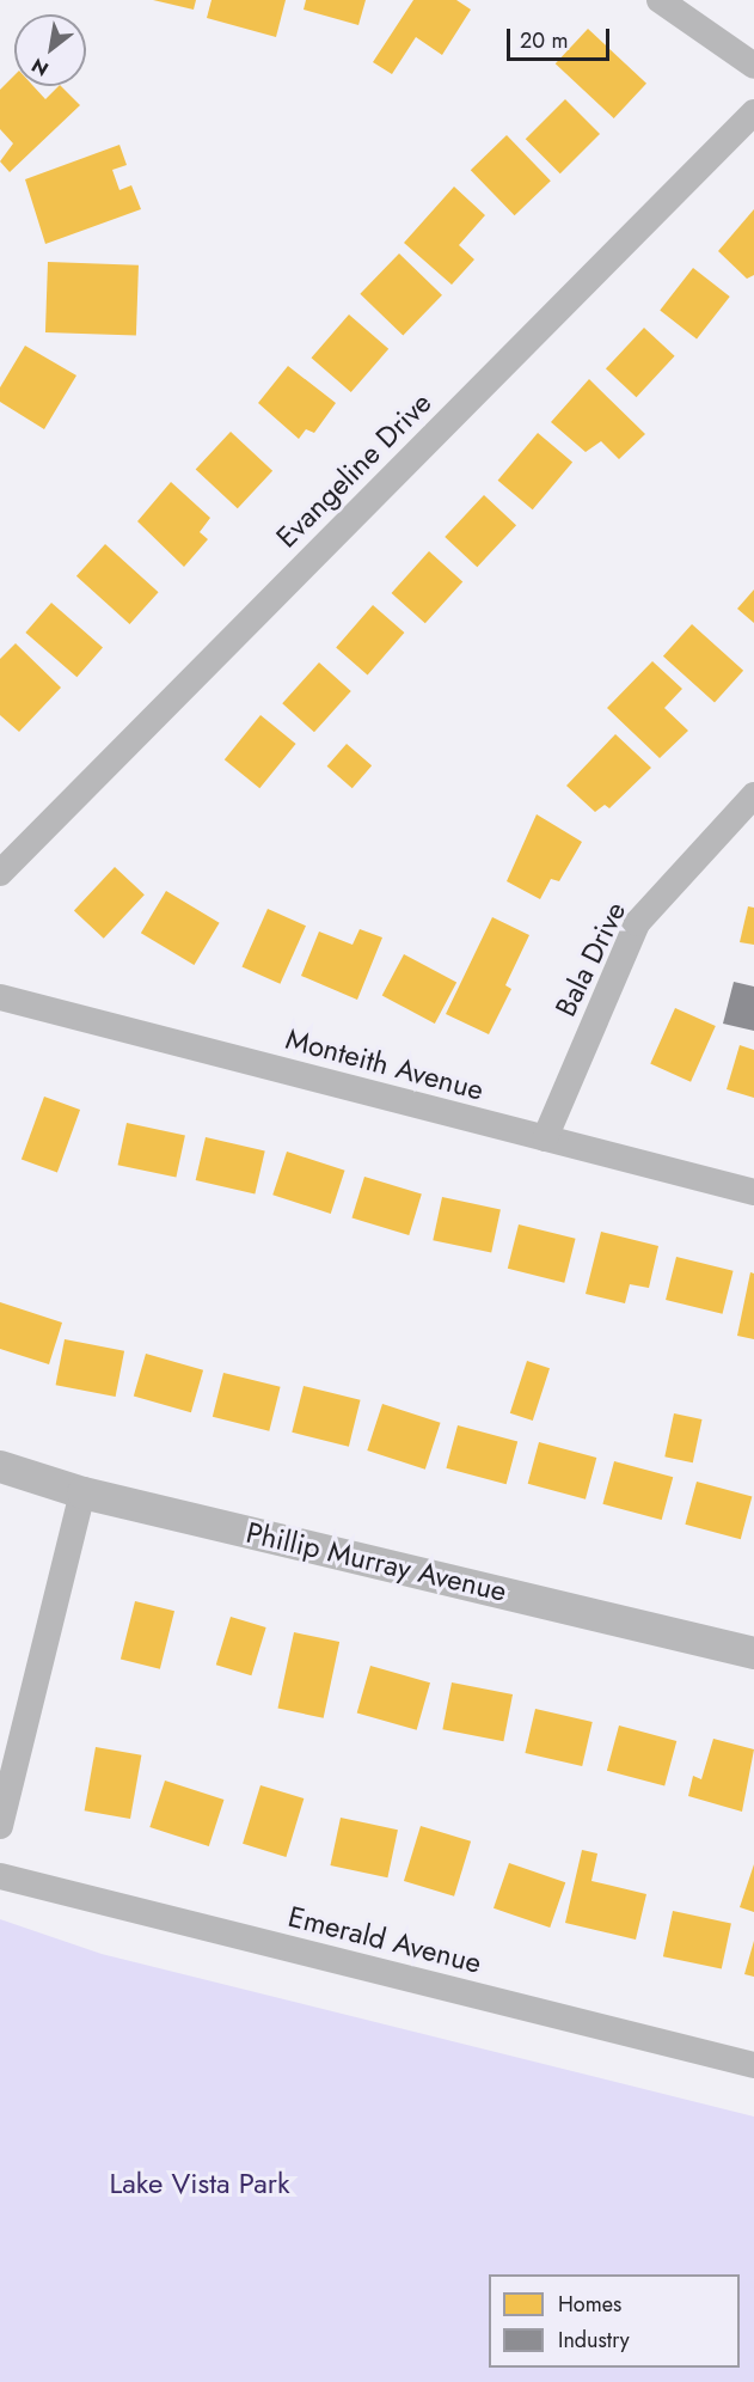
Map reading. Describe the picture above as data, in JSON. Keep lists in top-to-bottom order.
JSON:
{
  "streets": {
    "street": [
      "Evangeline Drive",
      "Bala Drive",
      "Monteith Avenue",
      "Phillip Murray Avenue",
      "Emerald Avenue"
    ]
  },
  "crossings": [
    ["Bala Drive", "Monteith Avenue"]
  ],
  "parks": ["Lake Vista Park"],
  "legend": ["Homes", "Industry"],
  "scale_bar": "20 m",
  "north": "bottom left"
}
